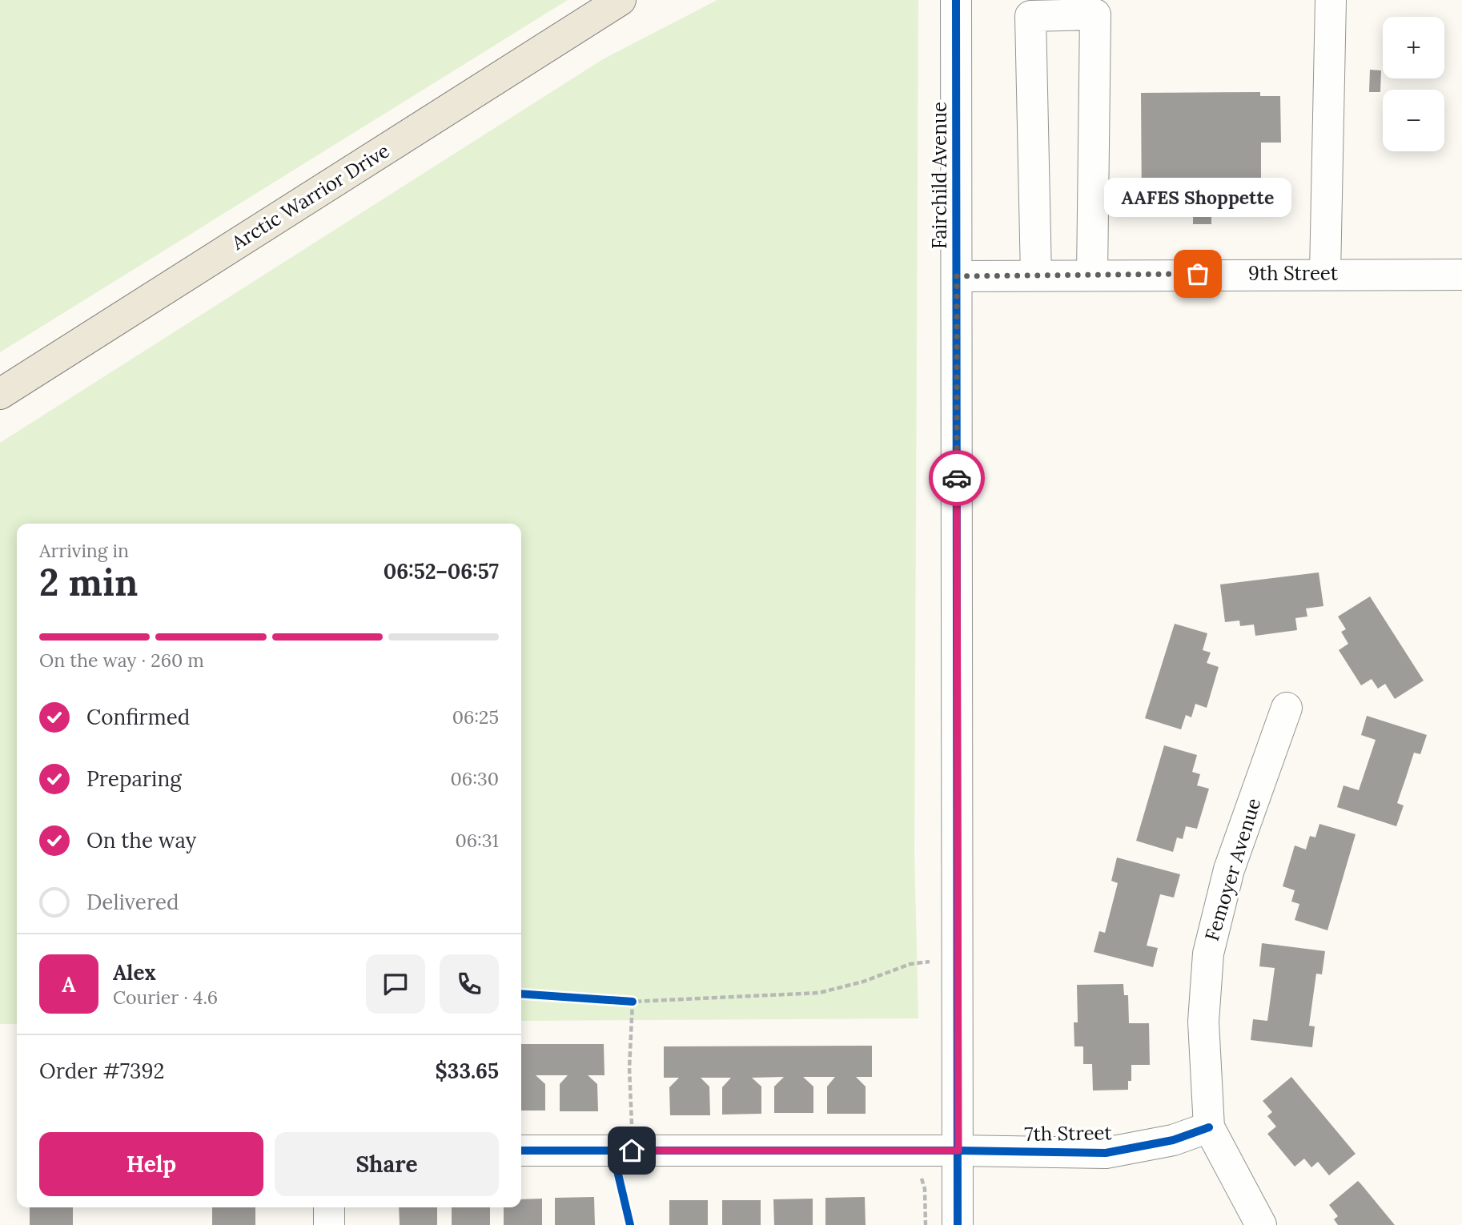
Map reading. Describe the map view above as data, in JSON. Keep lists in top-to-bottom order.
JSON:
{
  "streets": {
    "main road": ["Arctic Warrior Drive"],
    "street": [
      "Fairchild Avenue",
      "9th Street",
      "Femoyer Avenue",
      "7th Street"
    ]
  },
  "crossings": [
    ["Fairchild Avenue", "9th Street"],
    ["Fairchild Avenue", "7th Street"],
    ["Femoyer Avenue", "7th Street"]
  ],
  "places": ["AAFES Shoppette"],
  "page": {
    "map_buttons": ["+", "−"],
    "bubble": "AAFES Shoppette",
    "heading": ["2 min", "Arriving in", "06:52–06:57"],
    "panel": [
      "Alex",
      "Courier · 4.6",
      "Order #7392",
      "$33.65"
    ],
    "bar": "On the way · 260 m",
    "list": [
      ["Confirmed", "06:25"],
      ["Preparing", "06:30"],
      ["On the way", "06:31"],
      "Delivered"
    ],
    "round": "A",
    "buttons": ["Help", "Share"]
  }
}
